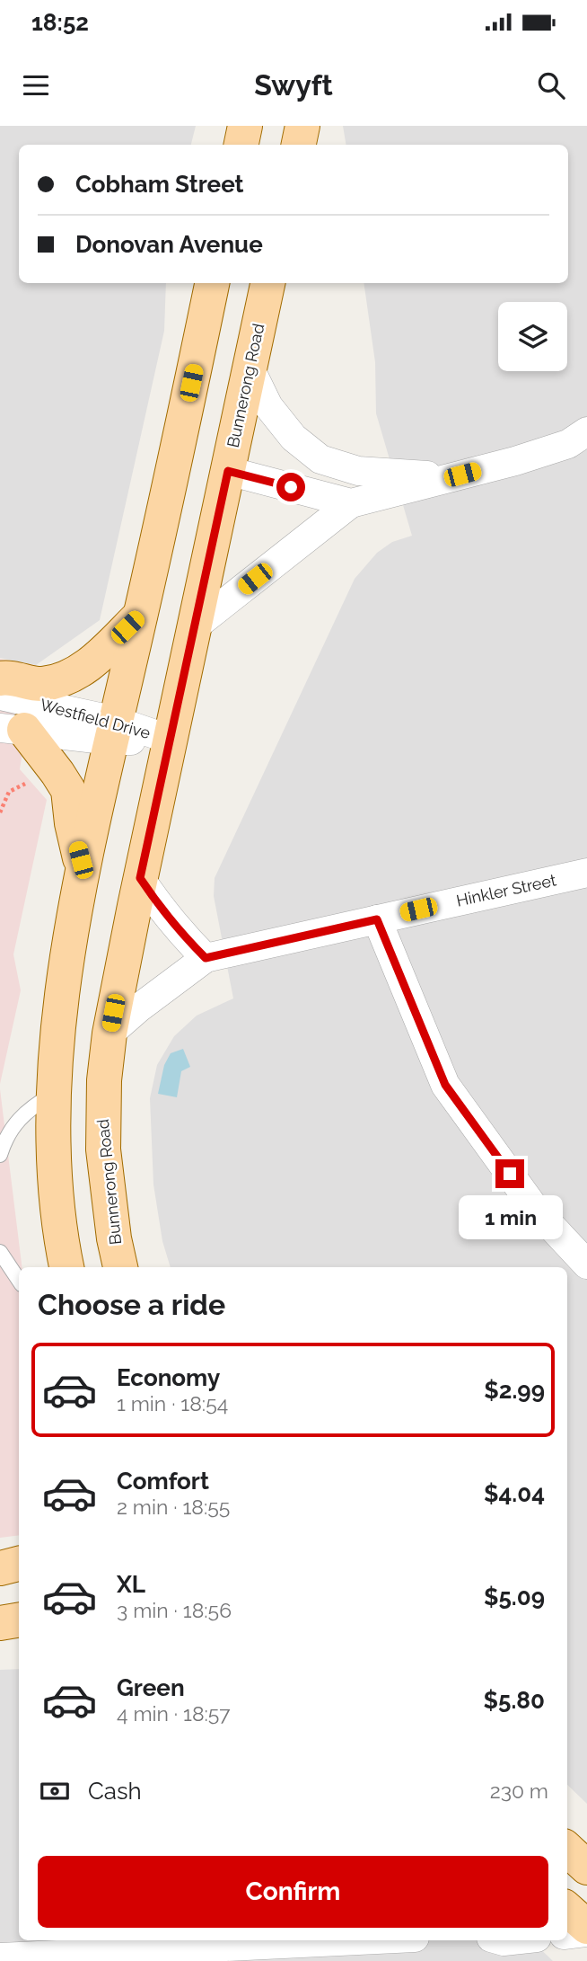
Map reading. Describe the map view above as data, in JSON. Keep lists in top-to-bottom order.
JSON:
{
  "streets": {
    "main road": ["Bunnerong Road"],
    "street": ["Westfield Drive", "Hinkler Street"]
  },
  "crossings": [
    ["Bunnerong Road", "Westfield Drive"],
    ["Bunnerong Road", "Hinkler Street"]
  ],
  "page": {
    "status": "18:52",
    "header": "Swyft",
    "banner": ["Cobham Street", "Donovan Avenue"],
    "bubble": "1 min",
    "heading": "Choose a ride",
    "list": [
      {
        "name": "Economy",
        "note": "1 min · 18:54",
        "value": "$2.99"
      },
      {
        "name": "Comfort",
        "note": "2 min · 18:55",
        "value": "$4.04"
      },
      {
        "name": "XL",
        "note": "3 min · 18:56",
        "value": "$5.09"
      },
      {
        "name": "Green",
        "note": "4 min · 18:57",
        "value": "$5.80"
      }
    ],
    "pay": ["Cash", "230 m"],
    "buttons": "Confirm"
  }
}
